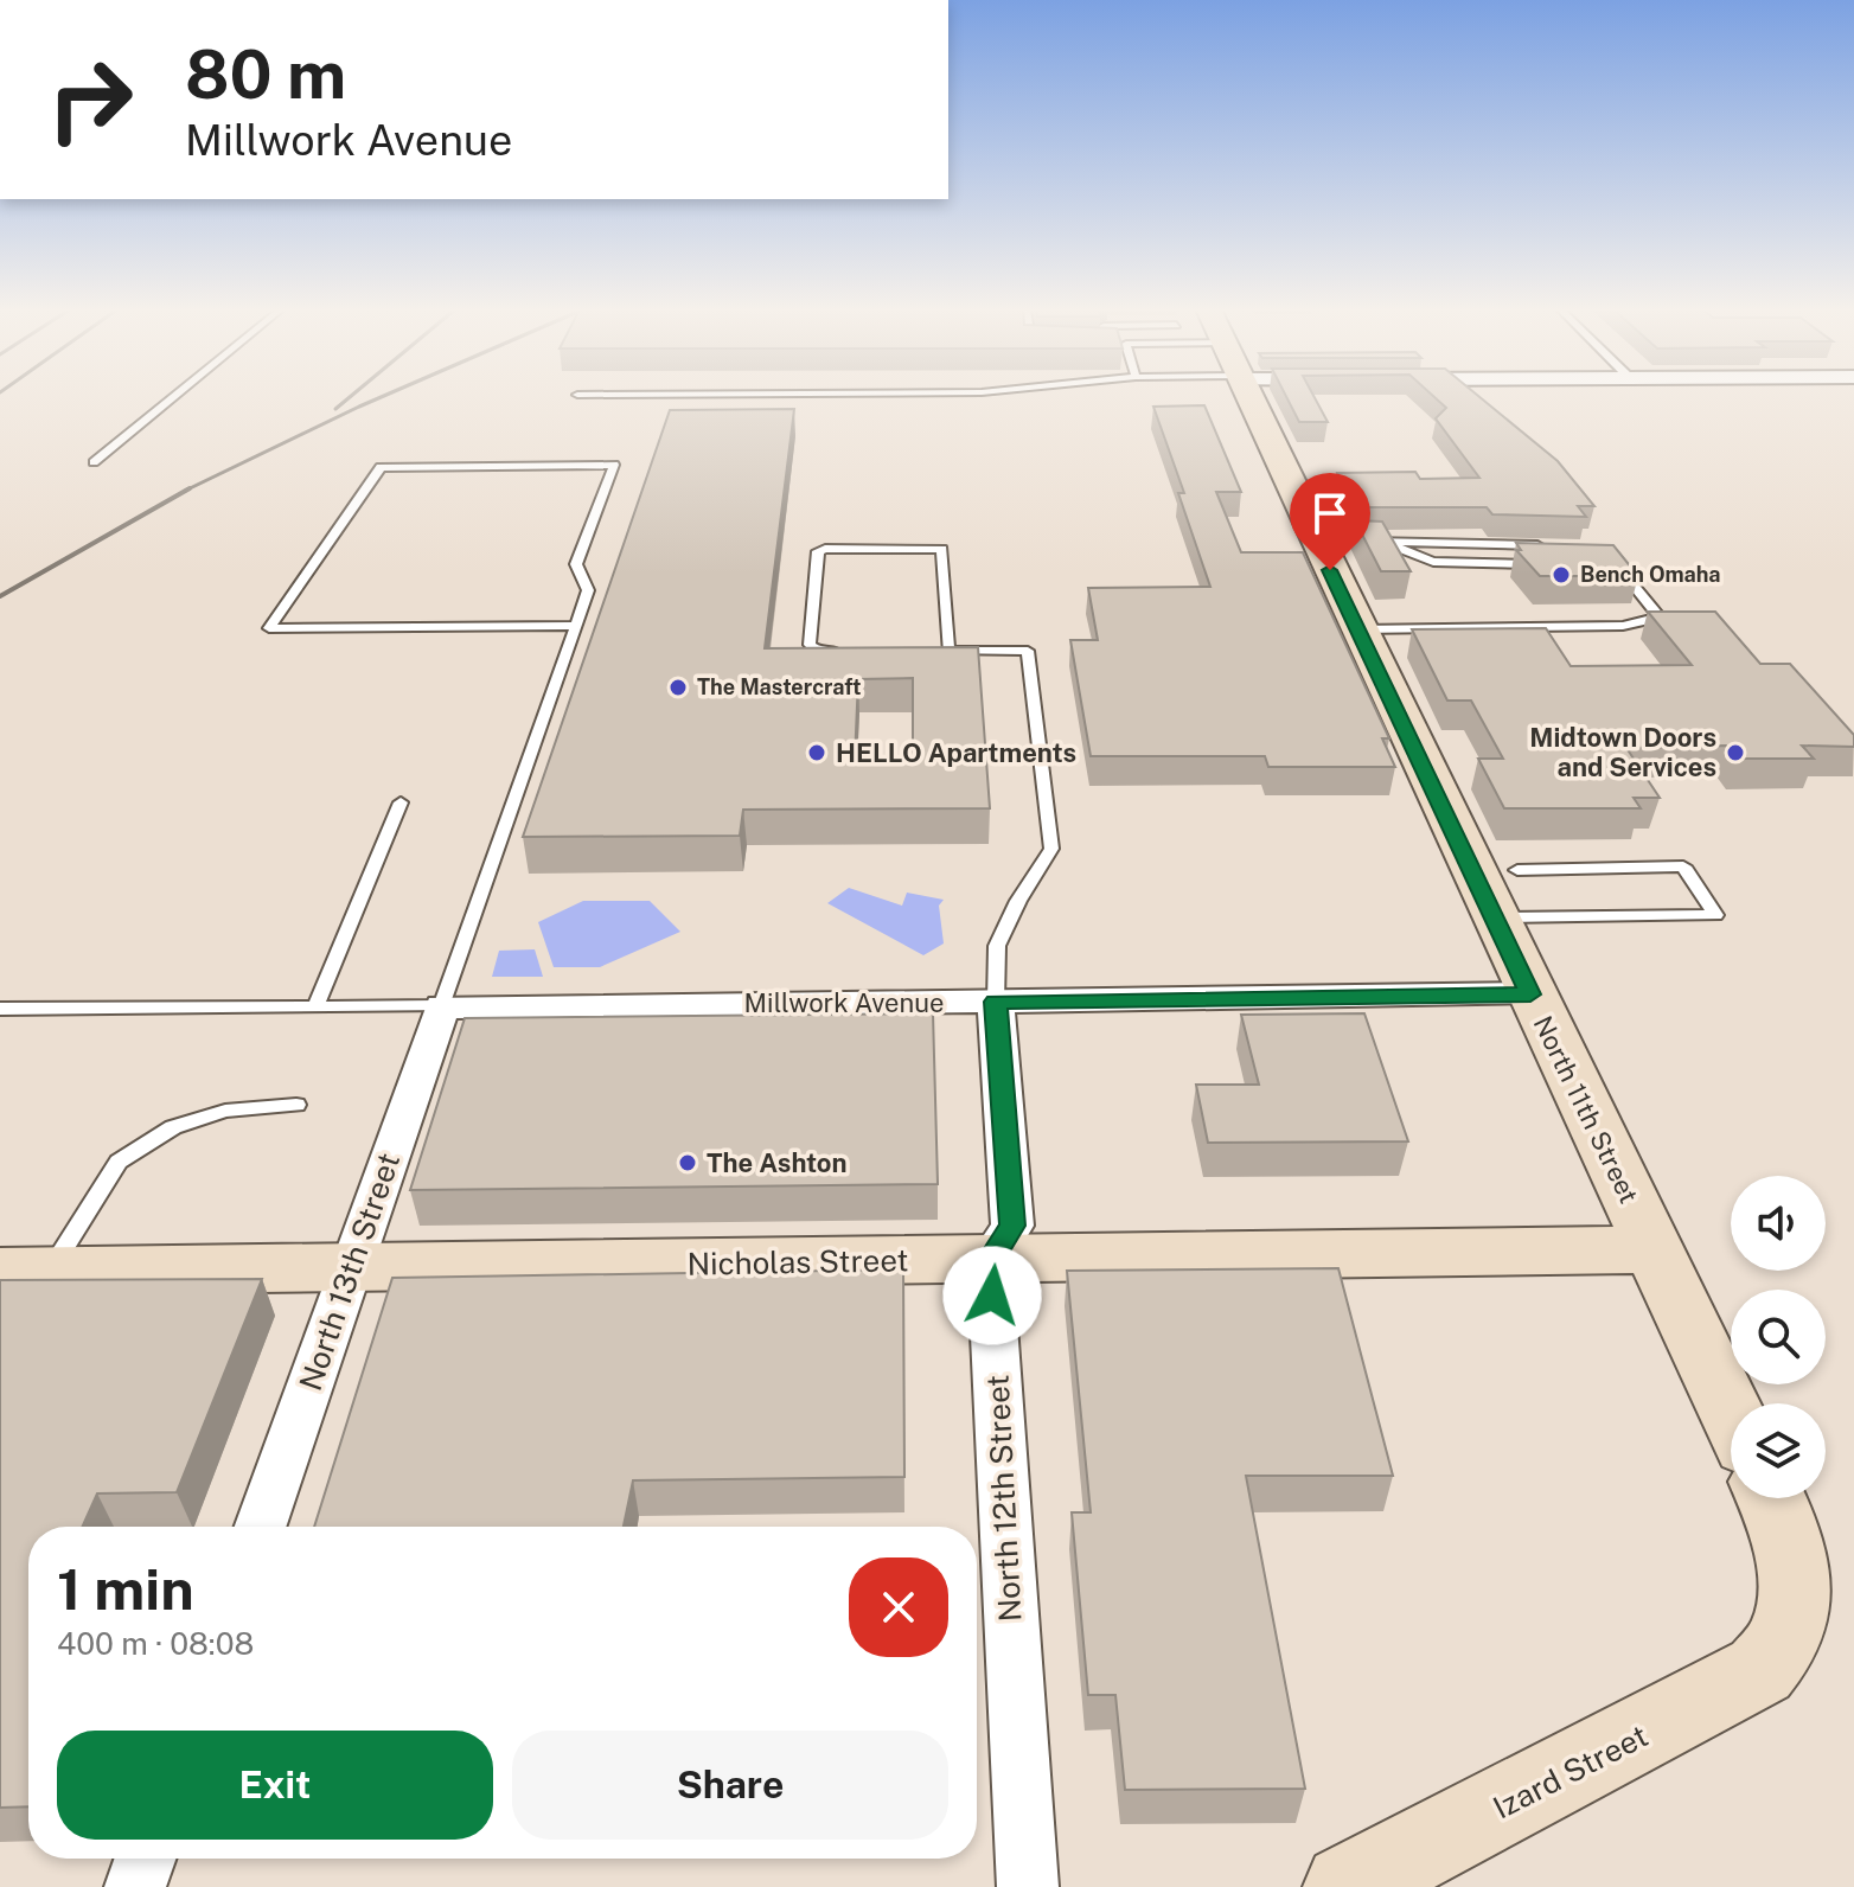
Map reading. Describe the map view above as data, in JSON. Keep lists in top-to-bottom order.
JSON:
{
  "streets": {
    "street": [
      "Millwork Avenue",
      "North 11th Street",
      "Nicholas Street",
      "North 13th Street",
      "North 12th Street",
      "Izard Street"
    ]
  },
  "crossings": [
    ["Millwork Avenue", "North 11th Street"],
    ["Millwork Avenue", "North 13th Street"],
    ["North 11th Street", "Nicholas Street"],
    ["Nicholas Street", "North 13th Street"],
    ["Nicholas Street", "North 12th Street"]
  ],
  "places": [
    "Bench Omaha",
    "The Mastercraft",
    "HELLO Apartments",
    "Midtown Doors and Services",
    "The Ashton"
  ],
  "page": {
    "turn": ["80 m", "Millwork Avenue"],
    "heading": ["1 min", "400 m · 08:08"],
    "buttons": ["Exit", "Share"]
  }
}
